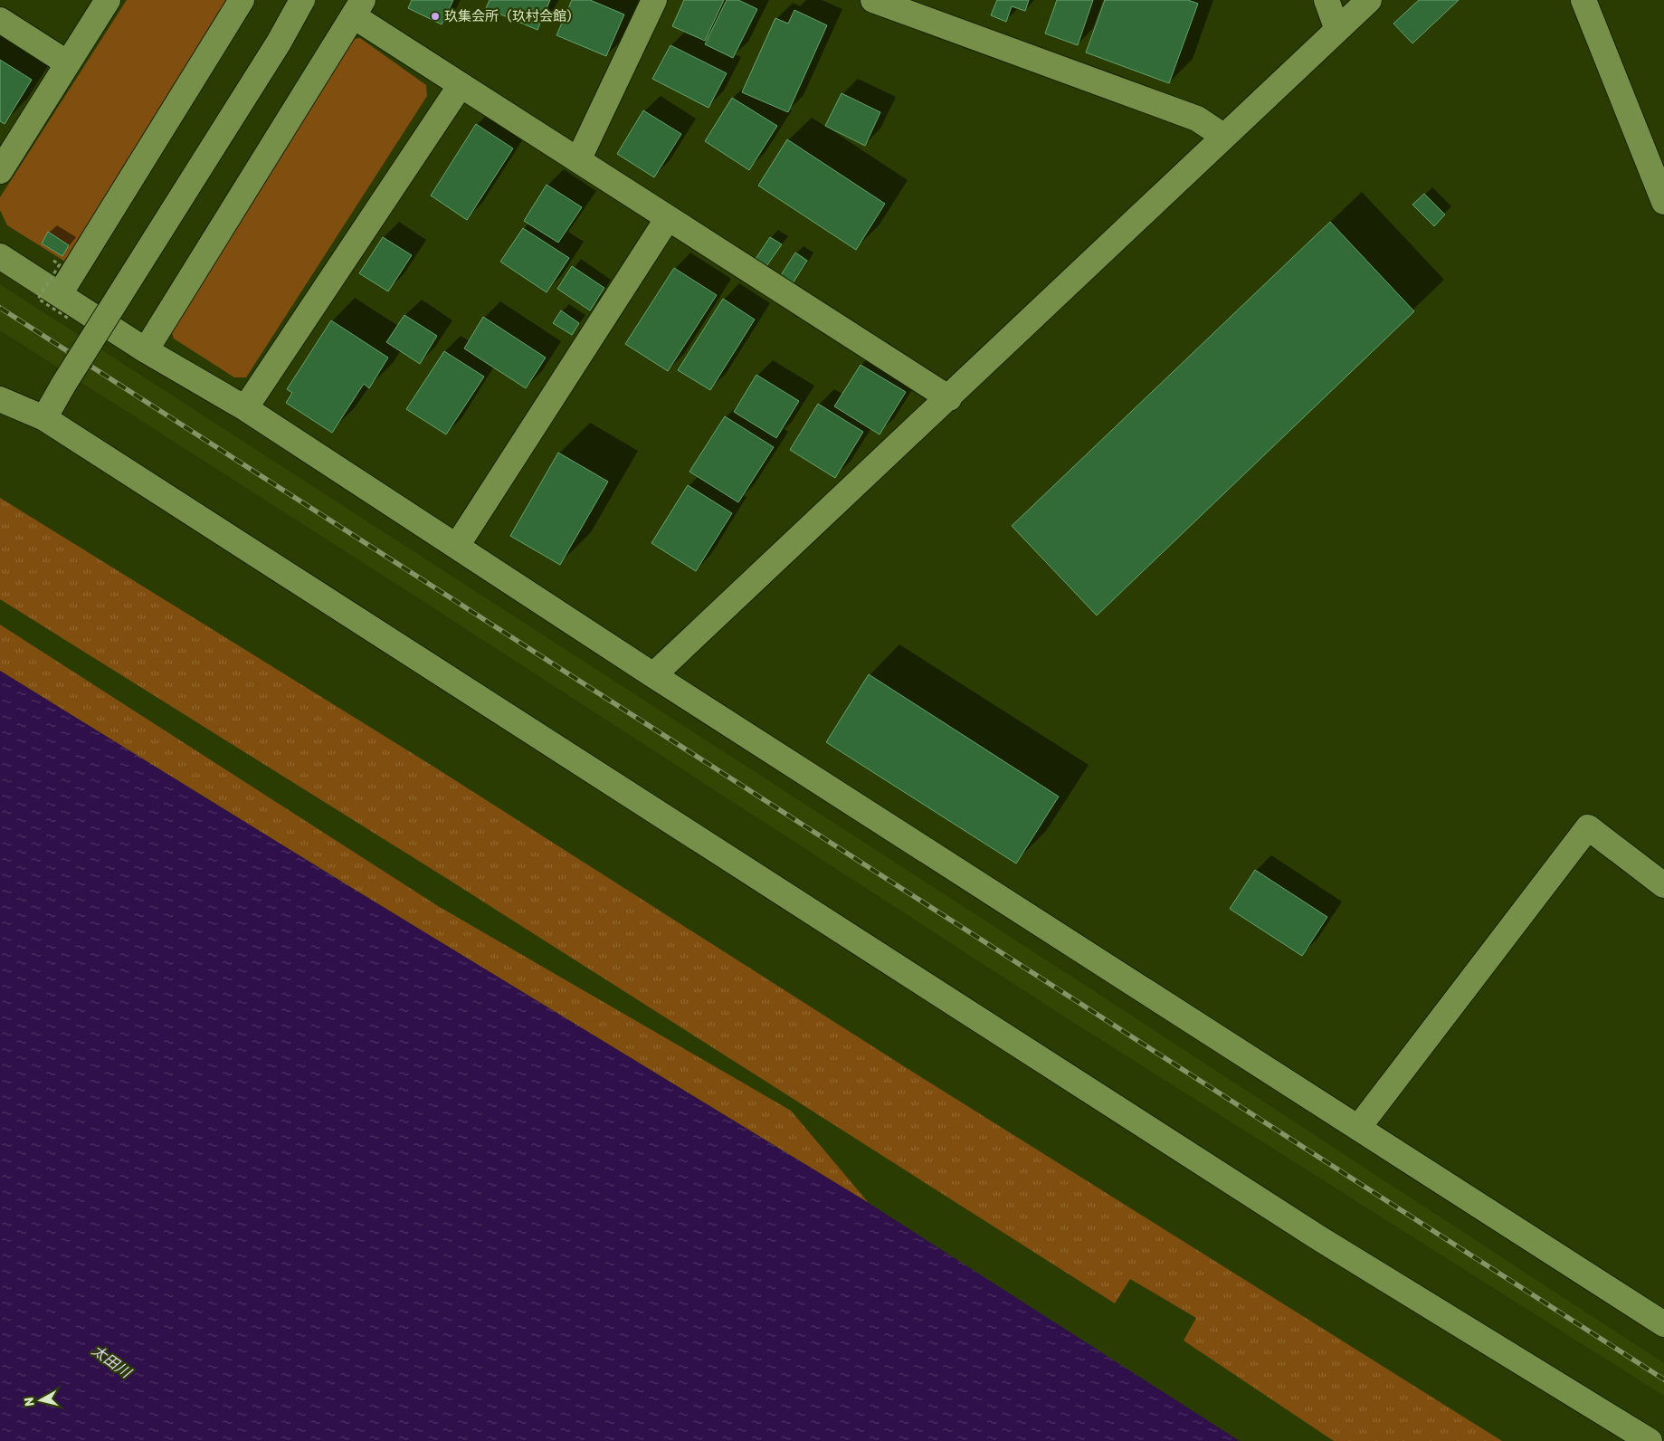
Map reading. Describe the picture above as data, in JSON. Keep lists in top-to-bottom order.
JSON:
{
  "water": ["太田川"],
  "places": ["玖集会所（玖村会館）"],
  "north": "left"
}
